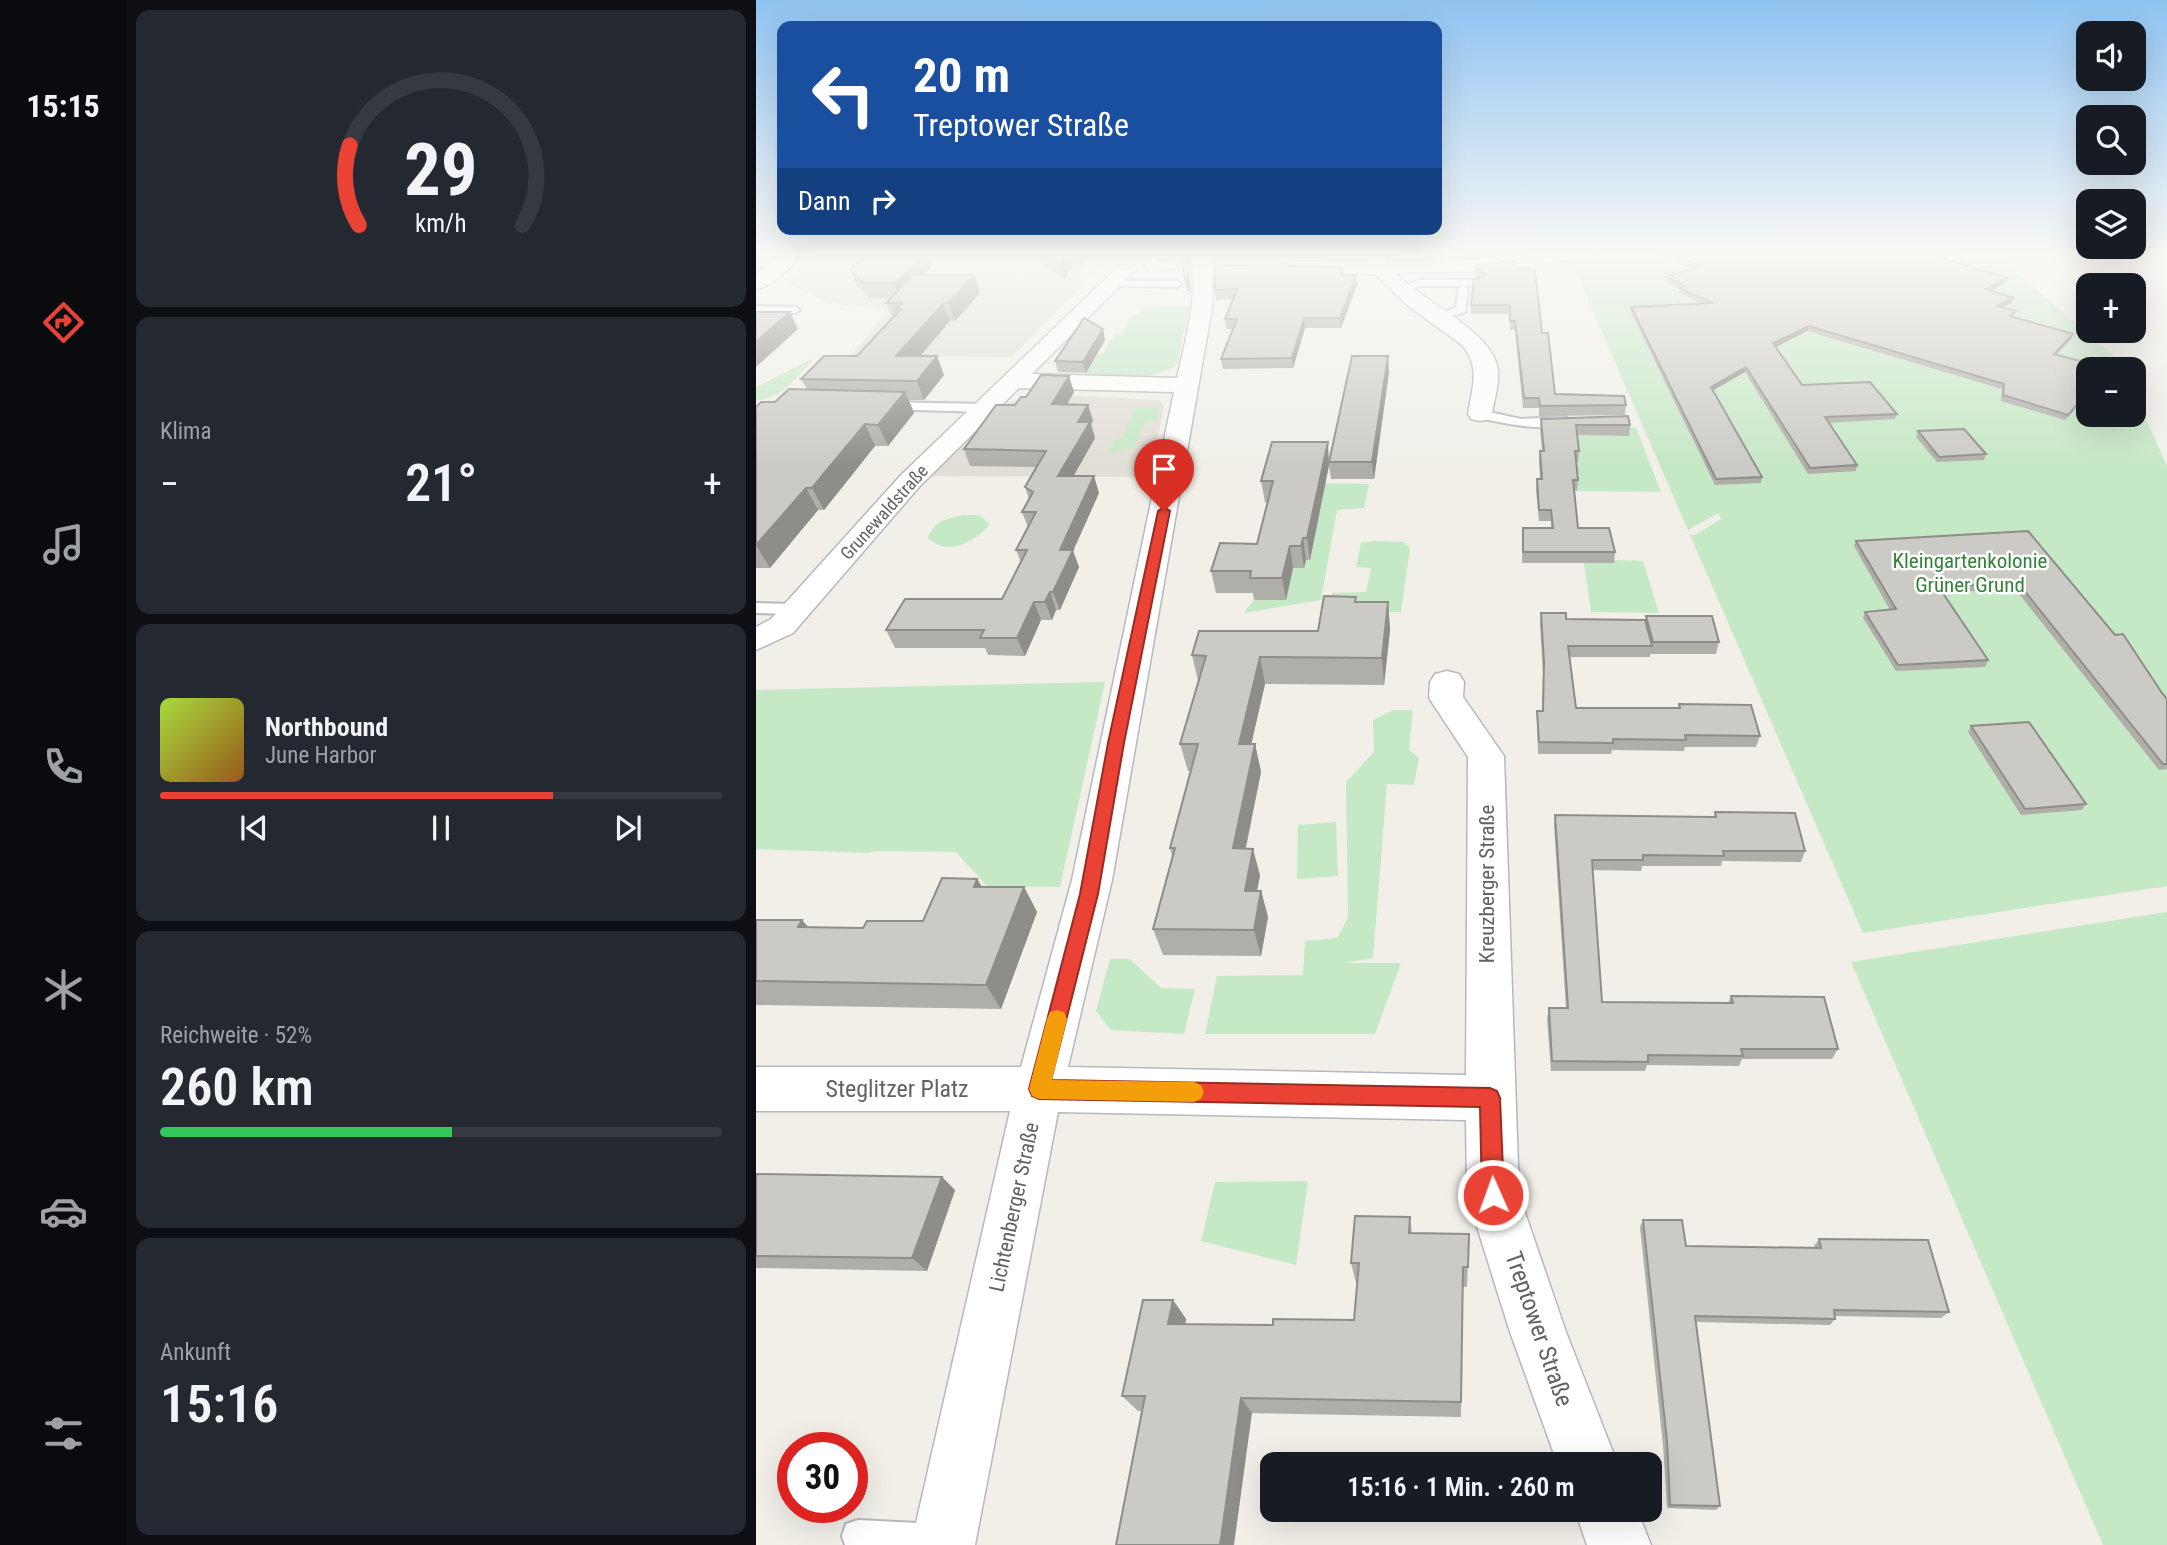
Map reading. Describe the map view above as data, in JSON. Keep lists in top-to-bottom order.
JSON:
{
  "streets": {
    "street": [
      "Grunewaldstraße",
      "Kreuzberger Straße",
      "Steglitzer Platz",
      "Lichtenberger Straße",
      "Treptower Straße"
    ]
  },
  "crossings": [
    ["Kreuzberger Straße", "Treptower Straße"],
    ["Steglitzer Platz", "Lichtenberger Straße"]
  ],
  "parks": ["Kleingartenkolonie Grüner Grund"],
  "page": {
    "tabs": "15:15",
    "map_buttons": ["+", "−"],
    "turn": ["20 m", "Treptower Straße"],
    "then": "Dann",
    "tile": [
      "Klima",
      ["Reichweite · 52%", "260 km"],
      ["Ankunft", "15:16"]
    ],
    "heat": ["−", "21°", "+"],
    "song": ["Northbound", "June Harbor"],
    "limit": "30",
    "trip": "15:16 · 1 Min. · 260 m",
    "gauge": ["29", "km/h"]
  }
}
